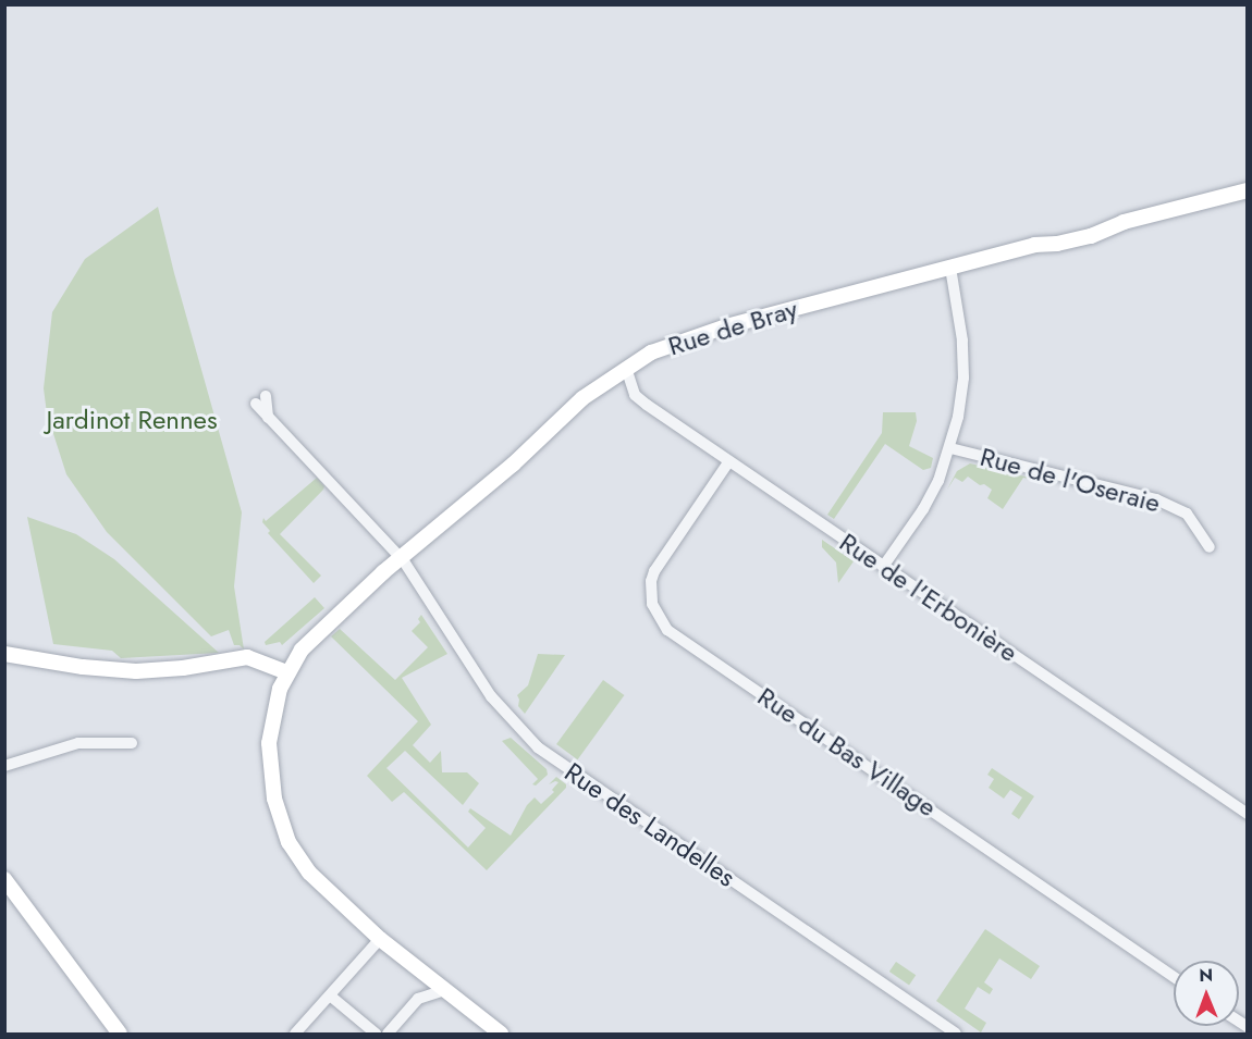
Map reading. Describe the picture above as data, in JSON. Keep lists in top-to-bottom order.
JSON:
{
  "streets": {
    "street": [
      "Rue de Bray",
      "Rue de l'Oseraie",
      "Rue de l'Erbonière",
      "Rue du Bas Village",
      "Rue des Landelles"
    ]
  },
  "crossings": [
    ["Rue de Bray", "Rue de l'Oseraie"],
    ["Rue de Bray", "Rue de l'Erbonière"],
    ["Rue de Bray", "Rue des Landelles"],
    ["Rue de l'Oseraie", "Rue de l'Erbonière"],
    ["Rue de l'Erbonière", "Rue du Bas Village"]
  ],
  "parks": ["Jardinot Rennes"],
  "north": "top"
}
